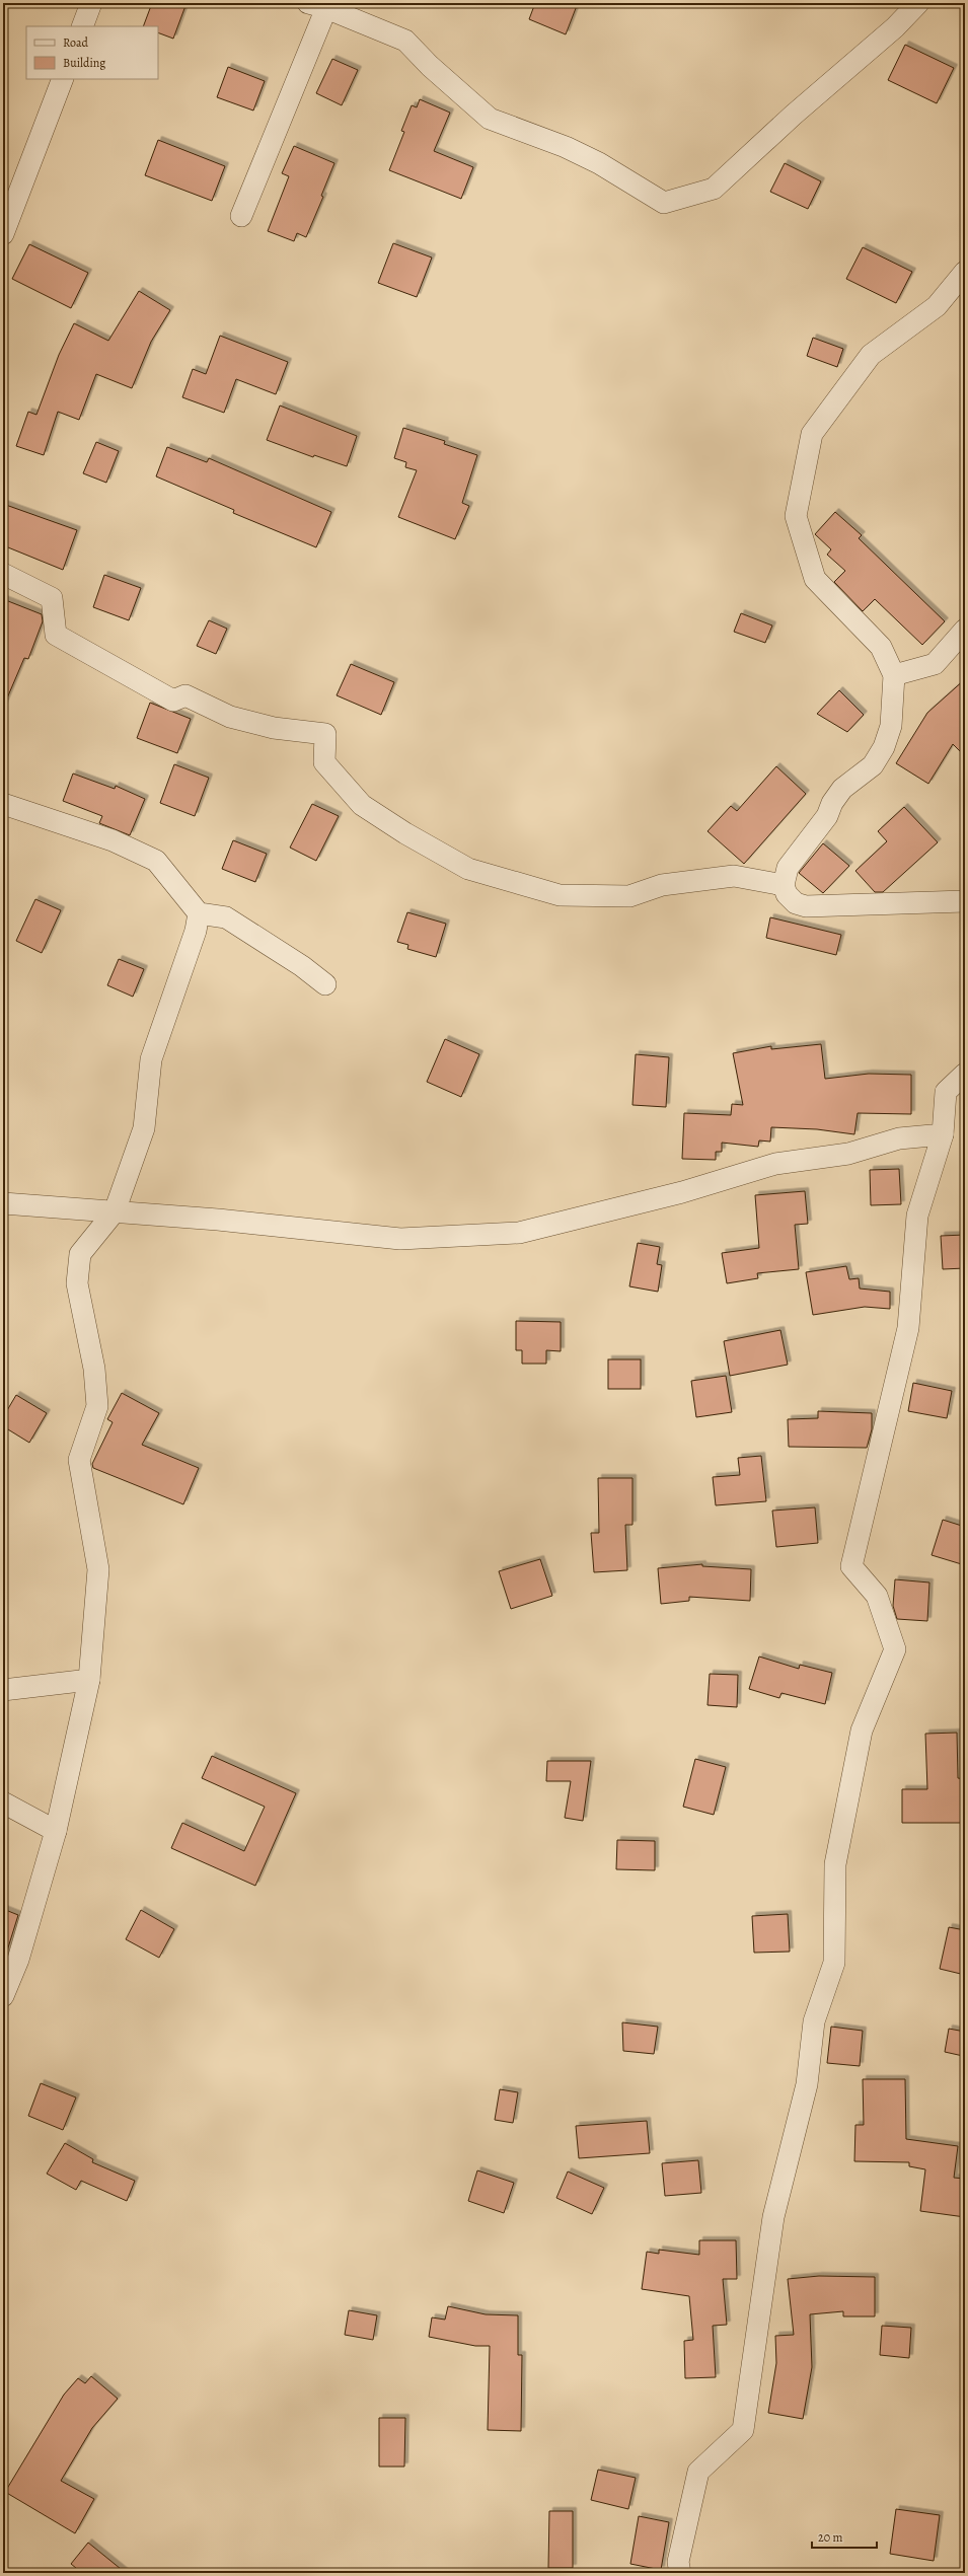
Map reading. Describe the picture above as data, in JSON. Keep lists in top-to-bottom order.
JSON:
{
  "legend": ["Road", "Building"],
  "scale_bar": "20 m"
}
